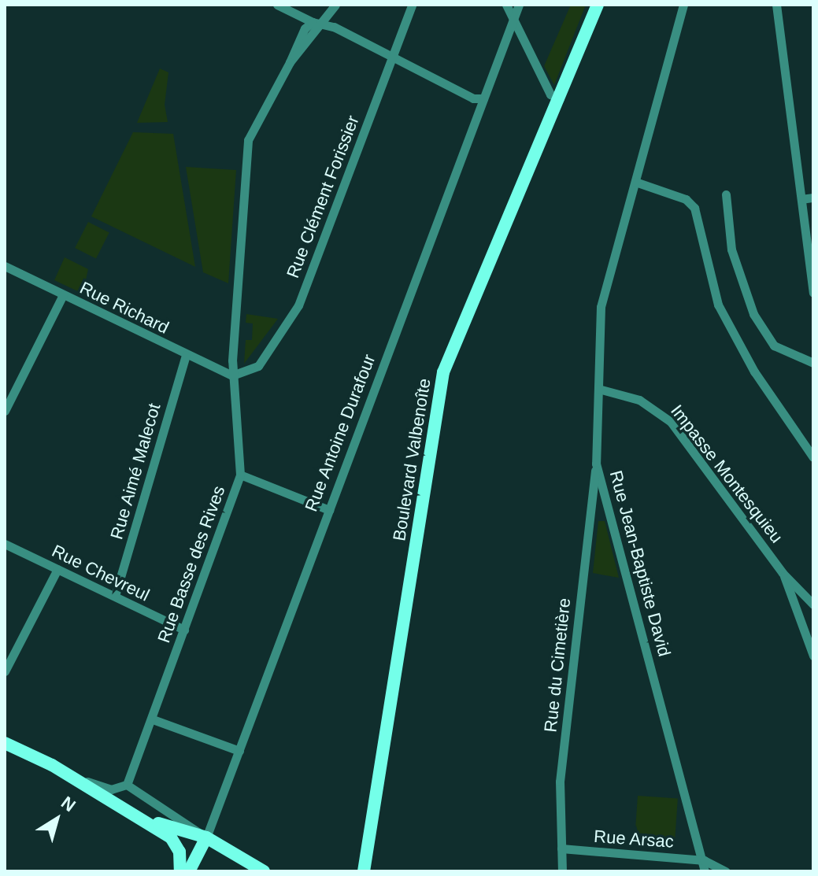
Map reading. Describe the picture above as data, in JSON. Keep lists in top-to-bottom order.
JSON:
{
  "streets": {
    "main road": ["Rue Antoine Durafour", "Boulevard Valbenoîte"],
    "street": [
      "Rue Clément Forissier",
      "Rue Richard",
      "Rue Aimé Malecot",
      "Impasse Montesquieu",
      "Rue Jean-Baptiste David",
      "Rue Basse des Rives",
      "Rue Chevreul",
      "Rue du Cimetière",
      "Rue Arsac"
    ]
  },
  "crossings": [
    ["Rue Clément Forissier", "Rue Richard"],
    ["Rue Clément Forissier", "Rue Basse des Rives"],
    ["Rue Richard", "Rue Aimé Malecot"],
    ["Rue Richard", "Rue Basse des Rives"],
    ["Rue Aimé Malecot", "Rue Chevreul"],
    ["Impasse Montesquieu", "Rue Jean-Baptiste David"],
    ["Rue Jean-Baptiste David", "Rue du Cimetière"],
    ["Rue Jean-Baptiste David", "Rue Arsac"],
    ["Rue Basse des Rives", "Rue Chevreul"],
    ["Rue du Cimetière", "Rue Arsac"]
  ],
  "north": "top right"
}
